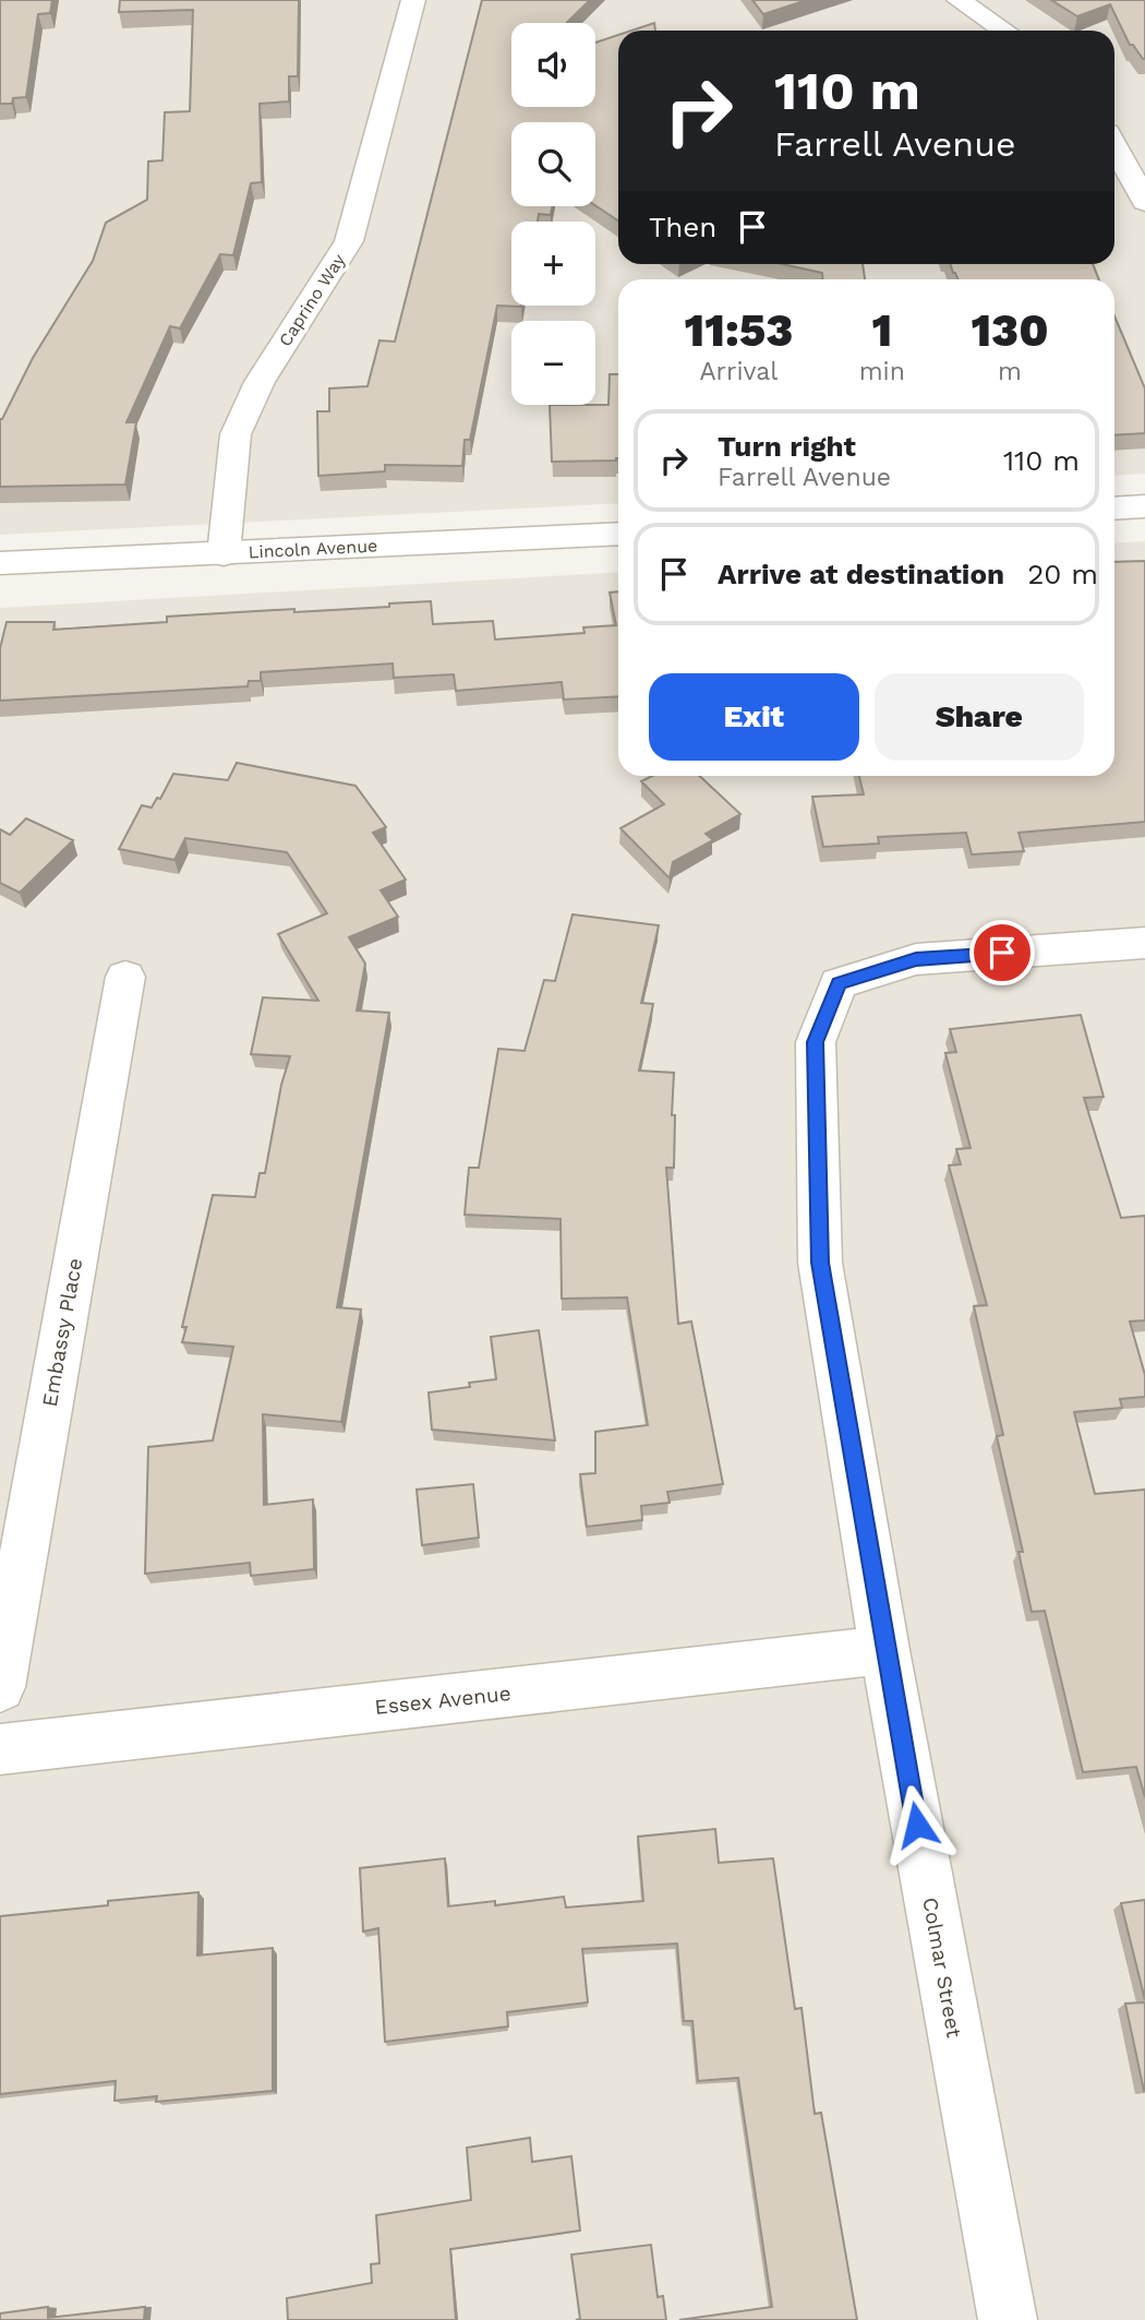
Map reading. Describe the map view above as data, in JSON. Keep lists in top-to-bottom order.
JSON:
{
  "streets": {
    "street": [
      "Caprino Way",
      "Lincoln Avenue",
      "Embassy Place",
      "Essex Avenue",
      "Colmar Street"
    ]
  },
  "crossings": [
    ["Caprino Way", "Lincoln Avenue"],
    ["Essex Avenue", "Colmar Street"]
  ],
  "page": {
    "map_buttons": ["+", "−"],
    "turn": ["110 m", "Farrell Avenue"],
    "then": "Then",
    "eta": [
      "11:53",
      "Arrival",
      "1",
      "min",
      "130",
      "m"
    ],
    "list": [
      {
        "name": "Turn right",
        "note": "Farrell Avenue",
        "value": "110 m"
      },
      {
        "name": "Arrive at destination",
        "value": "20 m"
      }
    ],
    "buttons": ["Exit", "Share"]
  }
}
